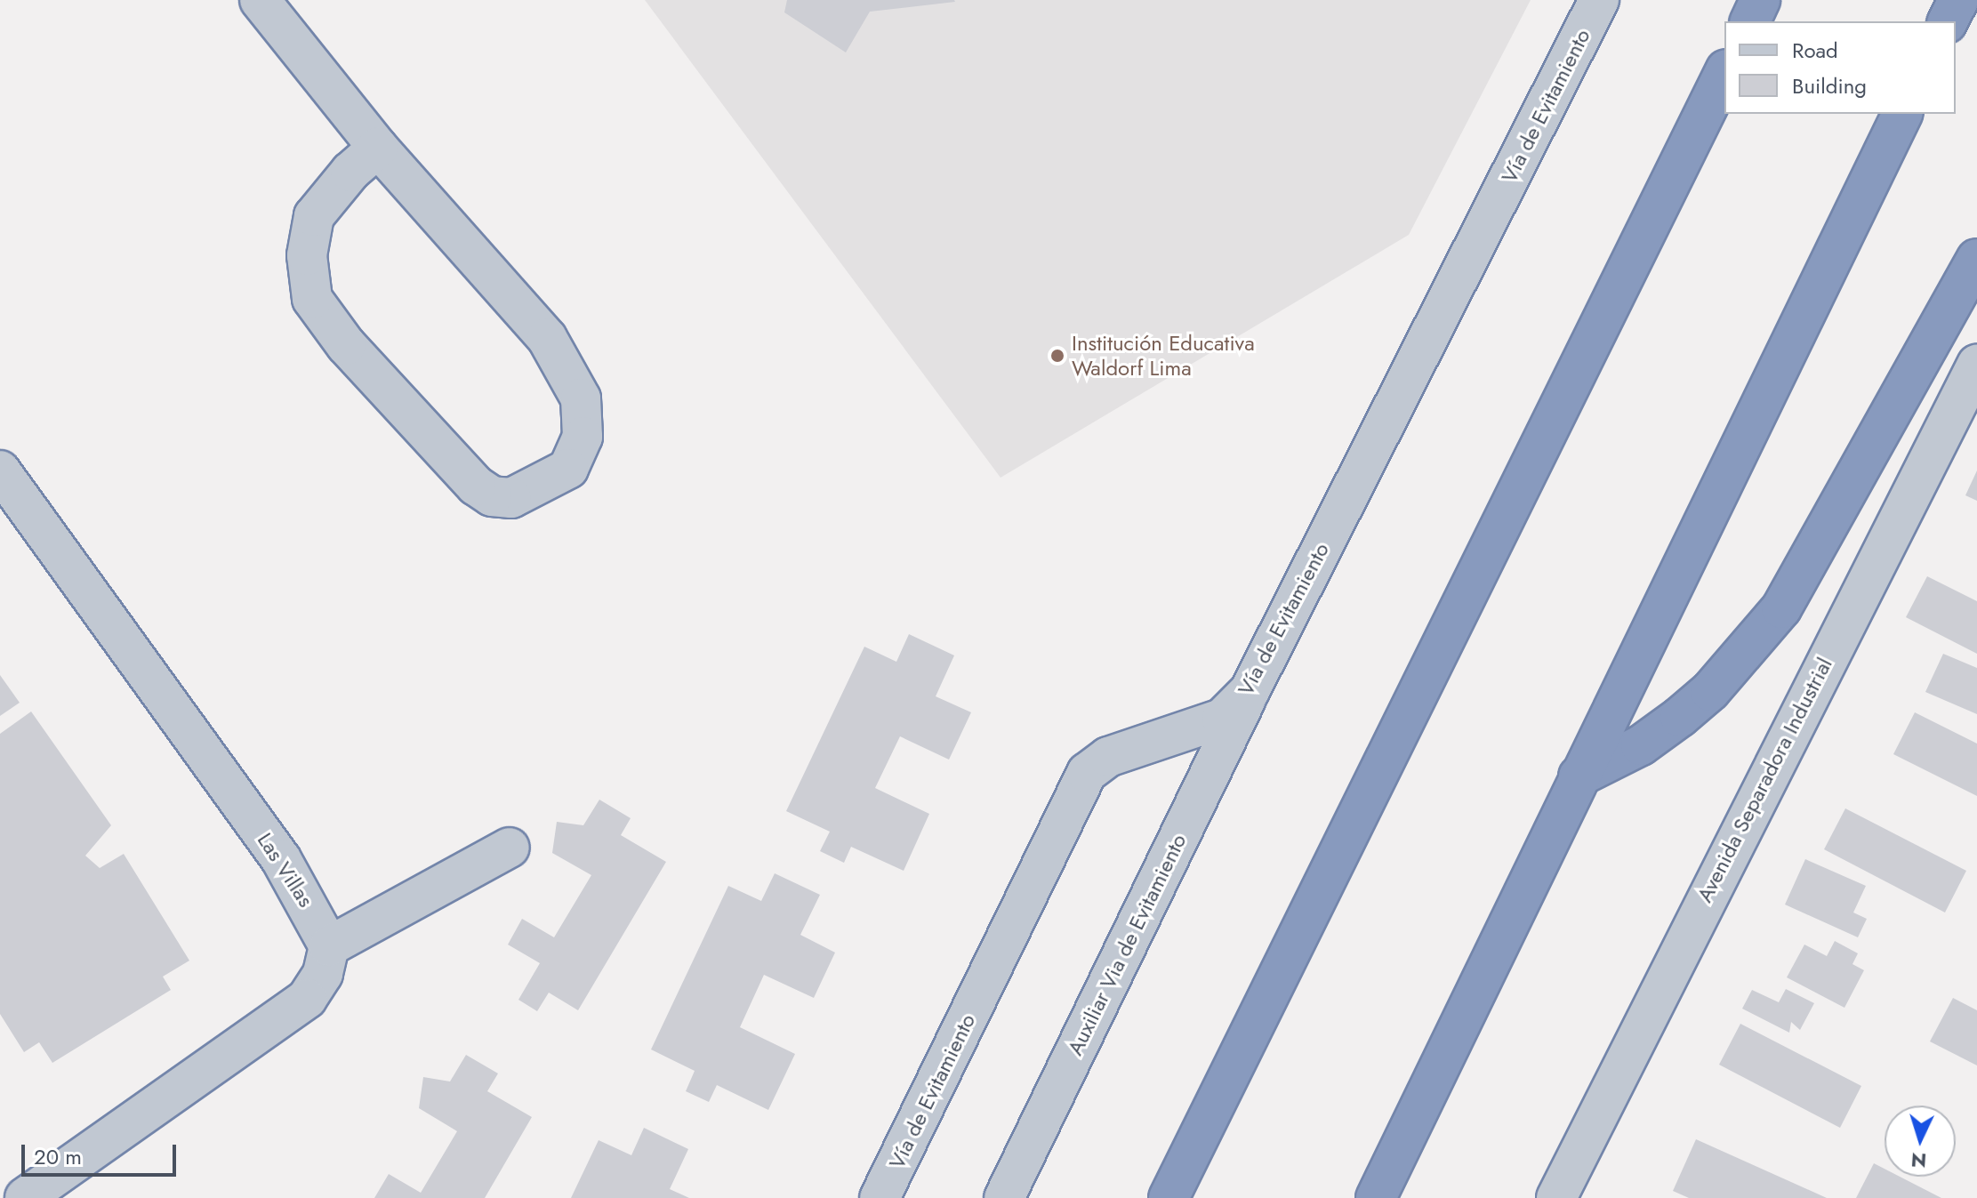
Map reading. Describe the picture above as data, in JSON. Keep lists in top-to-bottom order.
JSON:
{
  "streets": {
    "street": [
      "Vía de Evitamiento",
      "Avenida Separadora Industrial",
      "Las Villas",
      "Auxiliar Via de Evitamiento"
    ]
  },
  "crossings": [
    ["Vía de Evitamiento", "Auxiliar Via de Evitamiento"]
  ],
  "places": ["Institución Educativa Waldorf Lima"],
  "legend": ["Road", "Building"],
  "scale_bar": "20 m",
  "north": "bottom"
}
